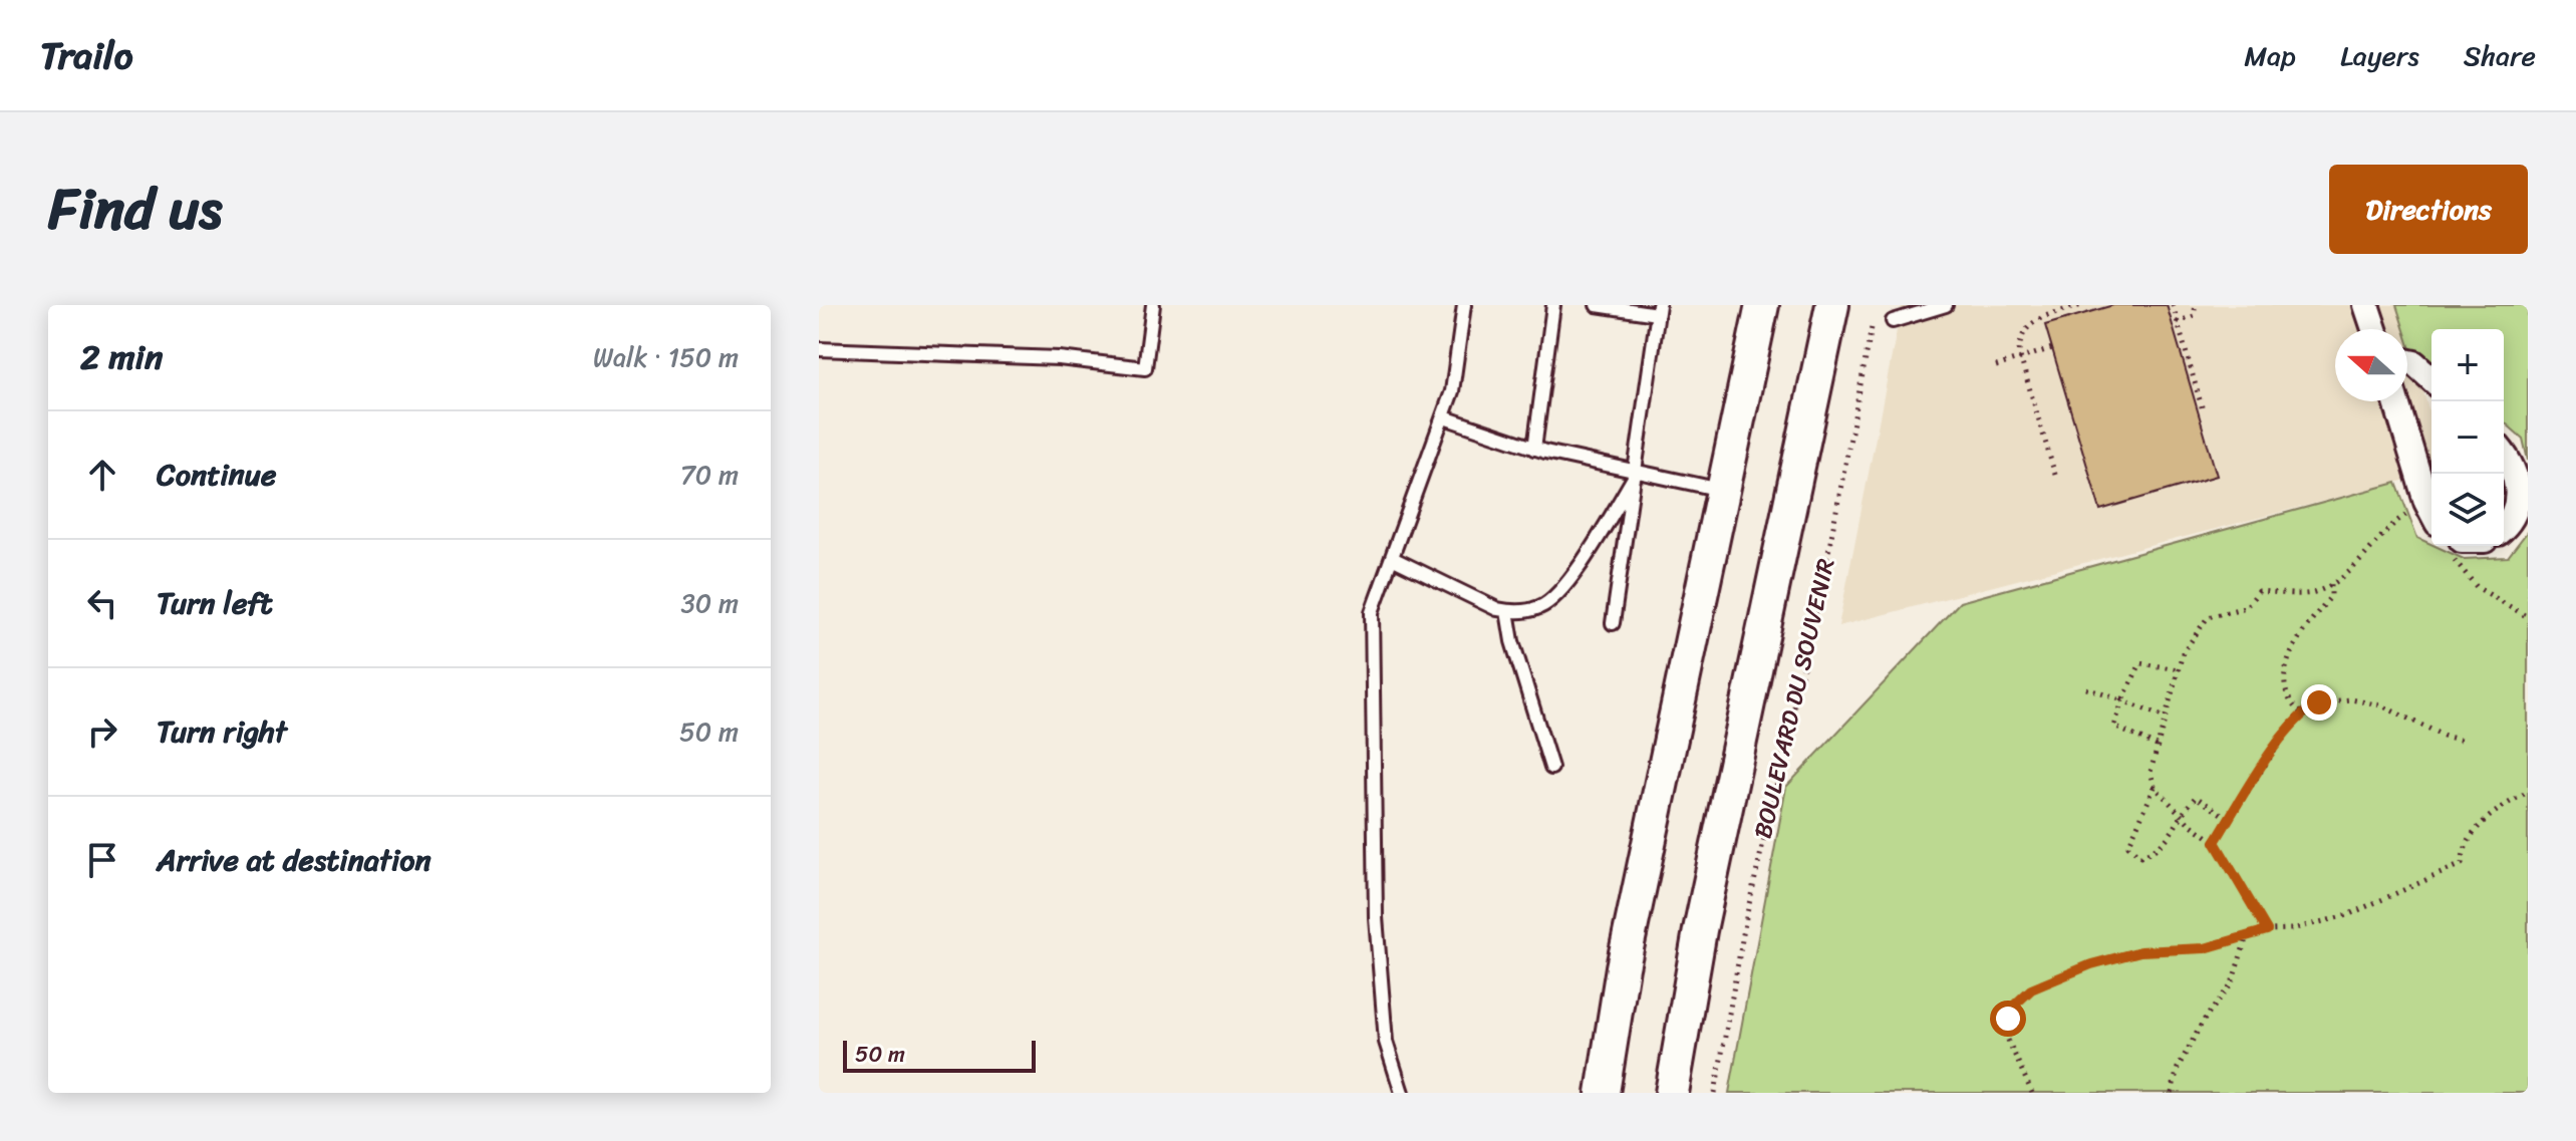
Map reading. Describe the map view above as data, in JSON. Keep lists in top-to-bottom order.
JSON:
{
  "streets": {
    "street": ["BOULEVARD DU SOUVENIR"]
  },
  "scale_bar": "50 m",
  "north": "left",
  "page": {
    "header": "Trailo",
    "nav": ["Map", "Layers", "Share"],
    "title": "Find us",
    "buttons": "Directions",
    "heading": ["2 min", "Walk · 150 m"],
    "map_buttons": ["+", "−"],
    "list": [
      ["Continue", "70 m"],
      ["Turn left", "30 m"],
      ["Turn right", "50 m"],
      "Arrive at destination"
    ],
    "scale": "50 m"
  }
}
